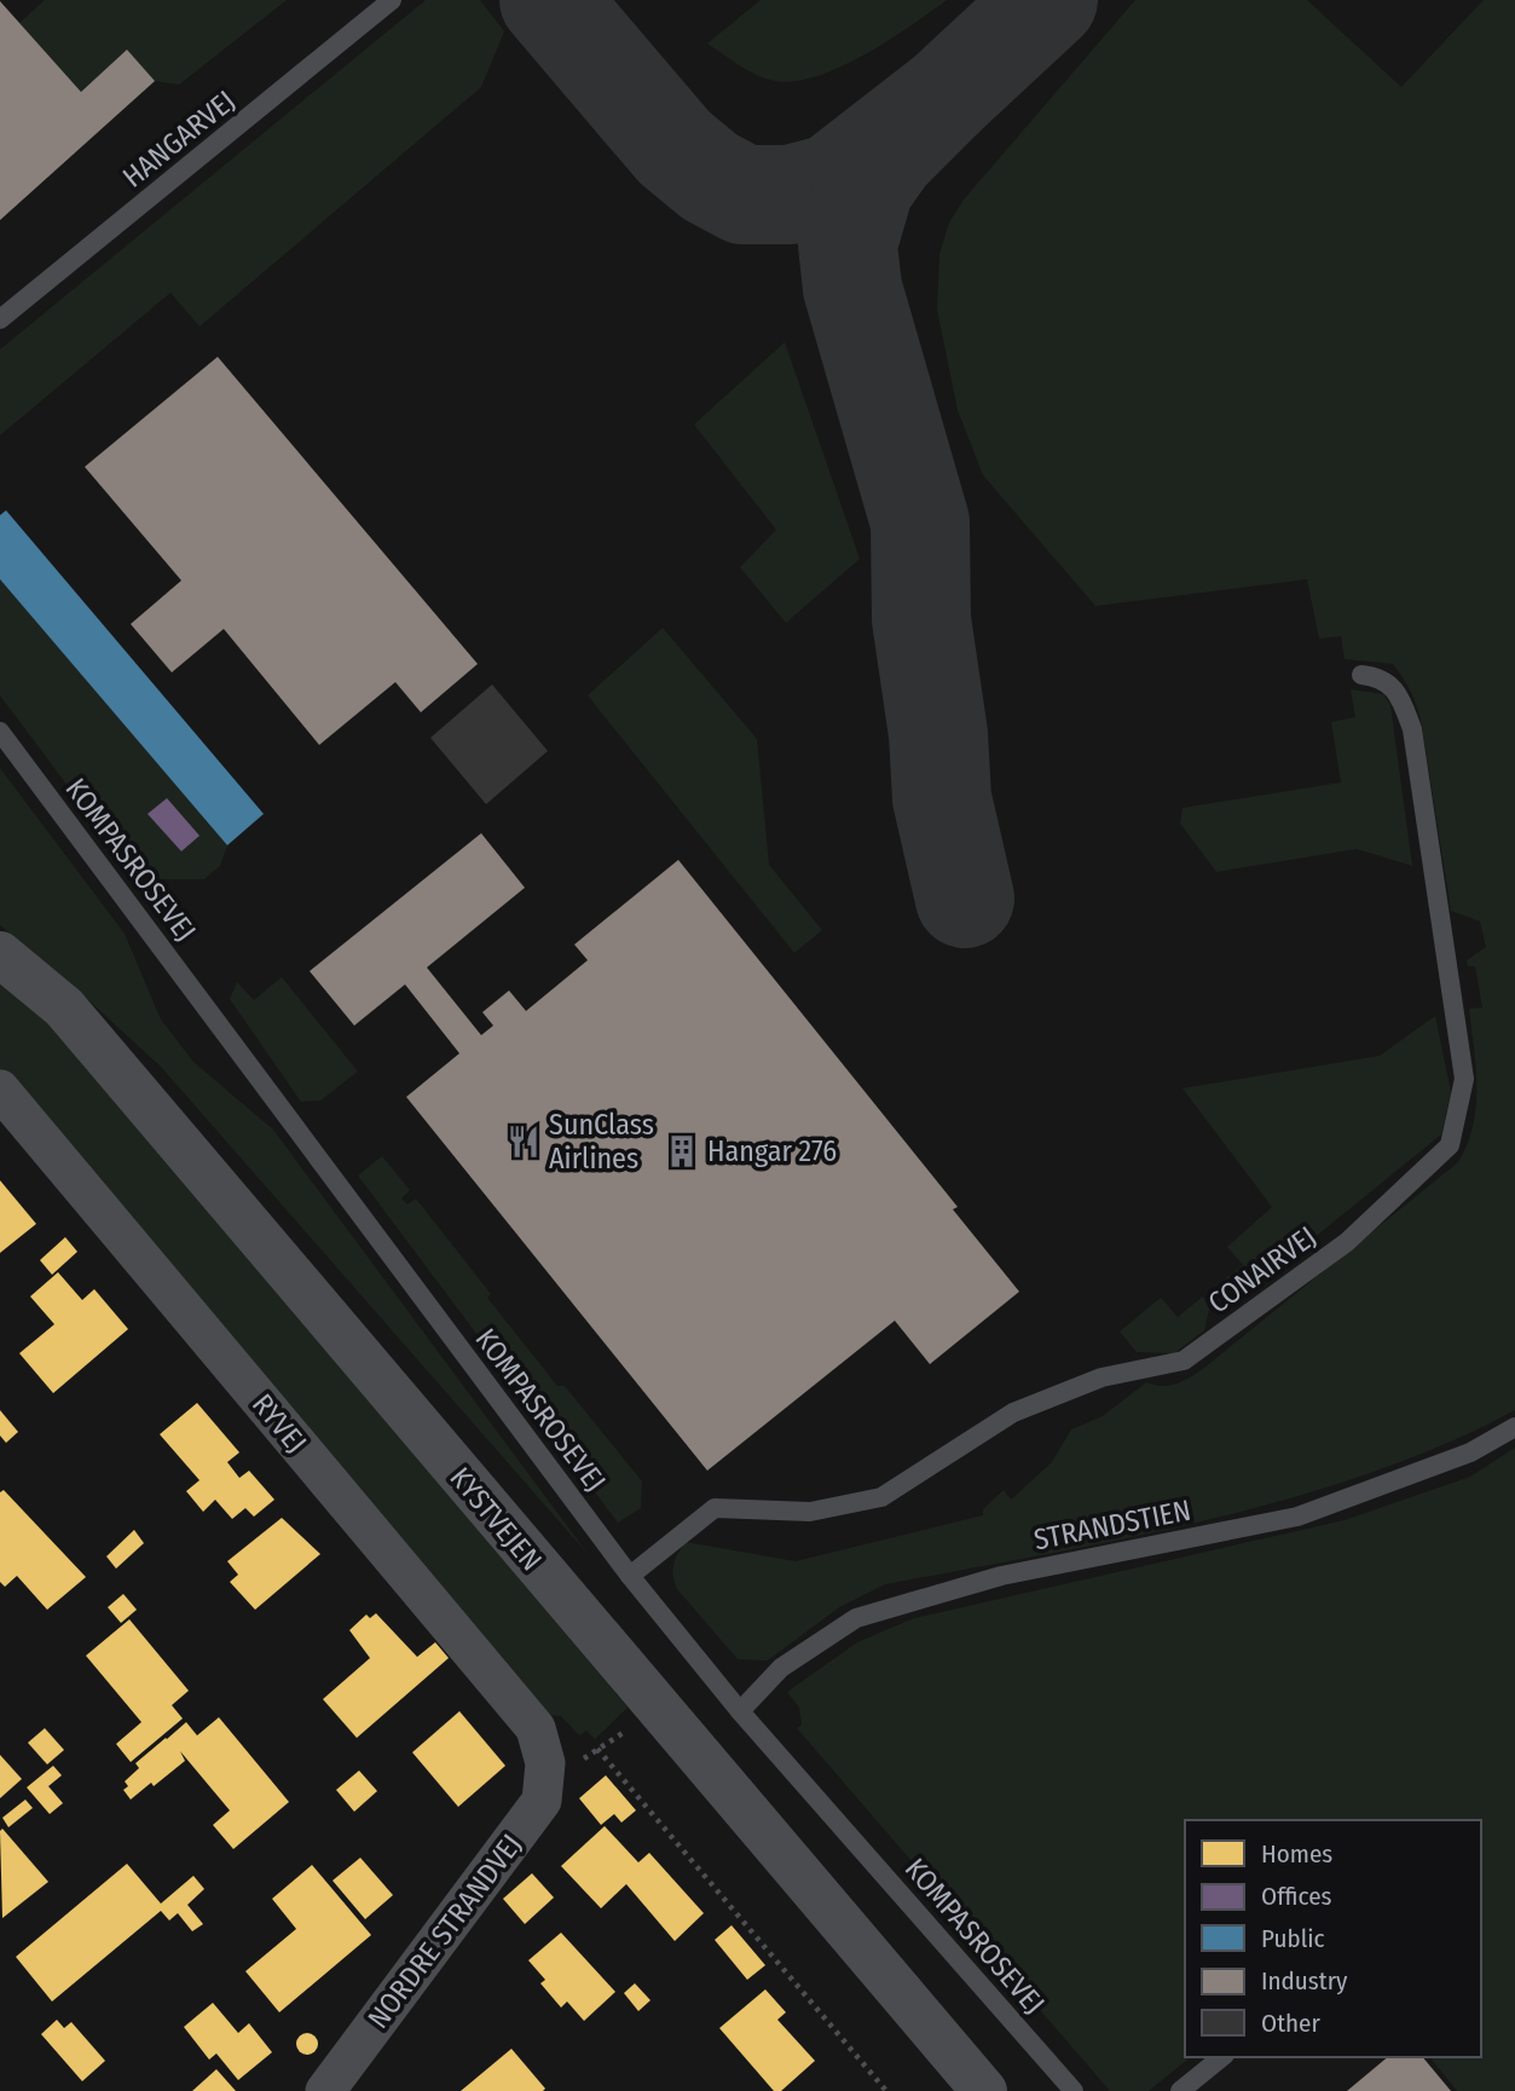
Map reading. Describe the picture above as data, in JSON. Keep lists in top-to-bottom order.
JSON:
{
  "streets": {
    "street": ["RYVEJ", "KYSTVEJEN", "NORDRE STRANDVEJ"],
    "lane": [
      "HANGARVEJ",
      "KOMPASROSEVEJ",
      "CONAIRVEJ",
      "STRANDSTIEN"
    ]
  },
  "crossings": [
    ["KOMPASROSEVEJ", "CONAIRVEJ"],
    ["KOMPASROSEVEJ", "STRANDSTIEN"],
    ["RYVEJ", "NORDRE STRANDVEJ"]
  ],
  "places": {
    "restaurant": ["SunClass Airlines"],
    "building": ["Hangar 276"]
  },
  "legend": [
    "Homes",
    "Offices",
    "Public",
    "Industry",
    "Other"
  ]
}
